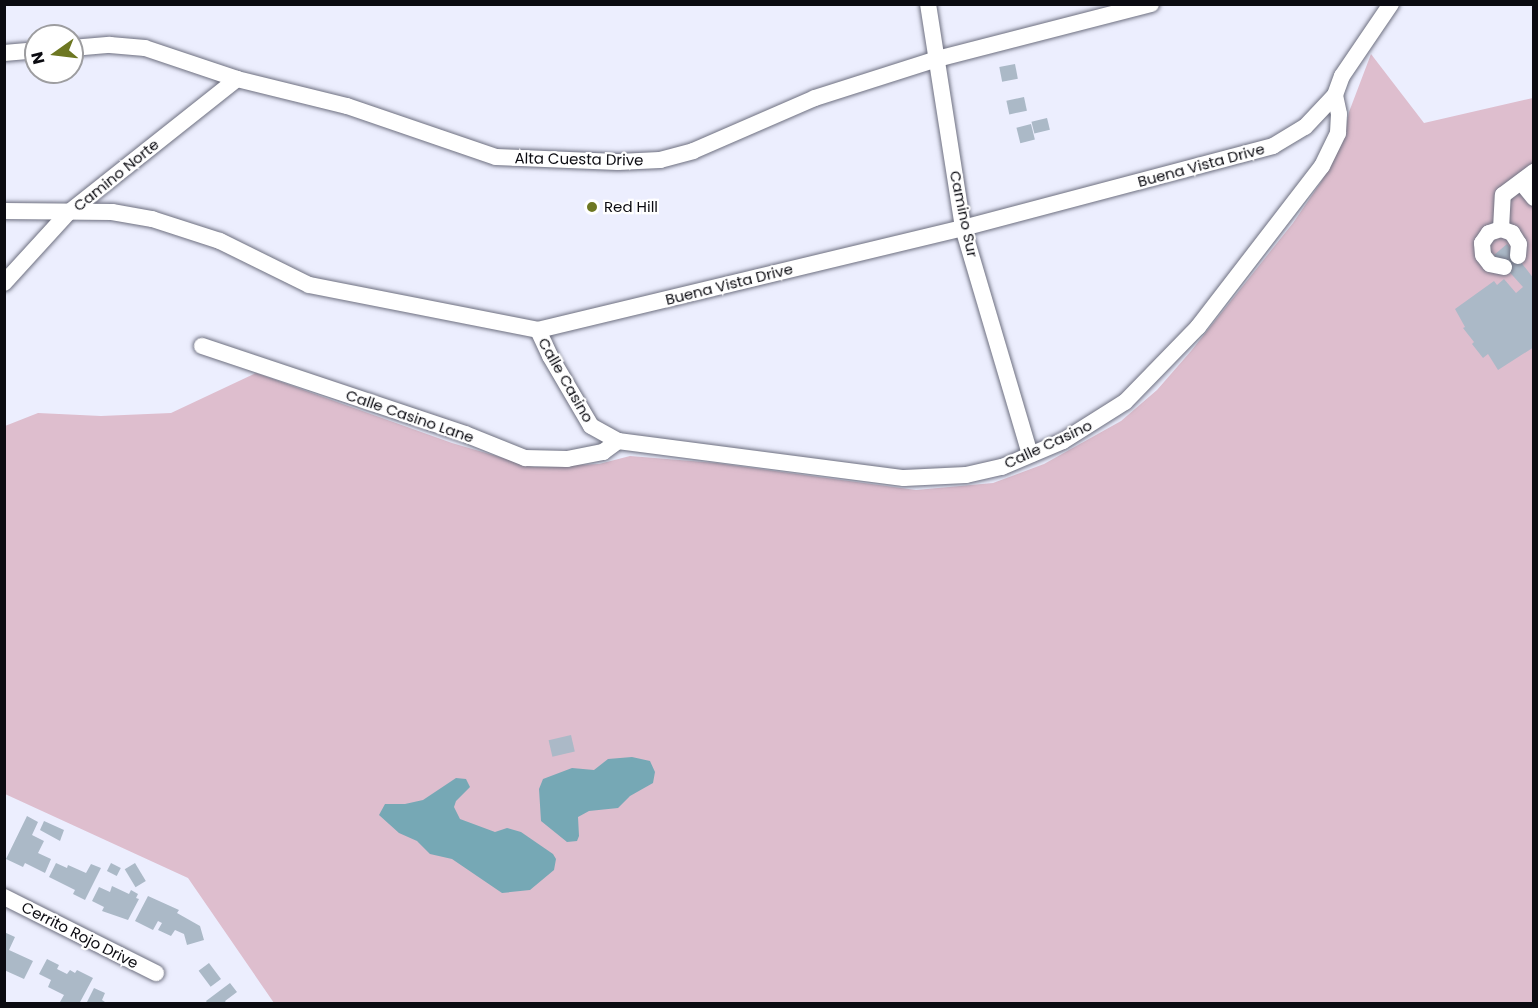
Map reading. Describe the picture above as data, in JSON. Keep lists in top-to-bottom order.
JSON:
{
  "streets": {
    "street": [
      "Alta Cuesta Drive",
      "Buena Vista Drive",
      "Camino Norte",
      "Camino Sur",
      "Calle Casino",
      "Calle Casino Lane",
      "Cerrito Rojo Drive"
    ]
  },
  "crossings": [
    ["Alta Cuesta Drive", "Camino Norte"],
    ["Alta Cuesta Drive", "Camino Sur"],
    ["Buena Vista Drive", "Camino Norte"],
    ["Buena Vista Drive", "Camino Sur"],
    ["Buena Vista Drive", "Calle Casino"],
    ["Camino Sur", "Calle Casino"],
    ["Calle Casino", "Calle Casino Lane"]
  ],
  "places": ["Red Hill"],
  "north": "left"
}
